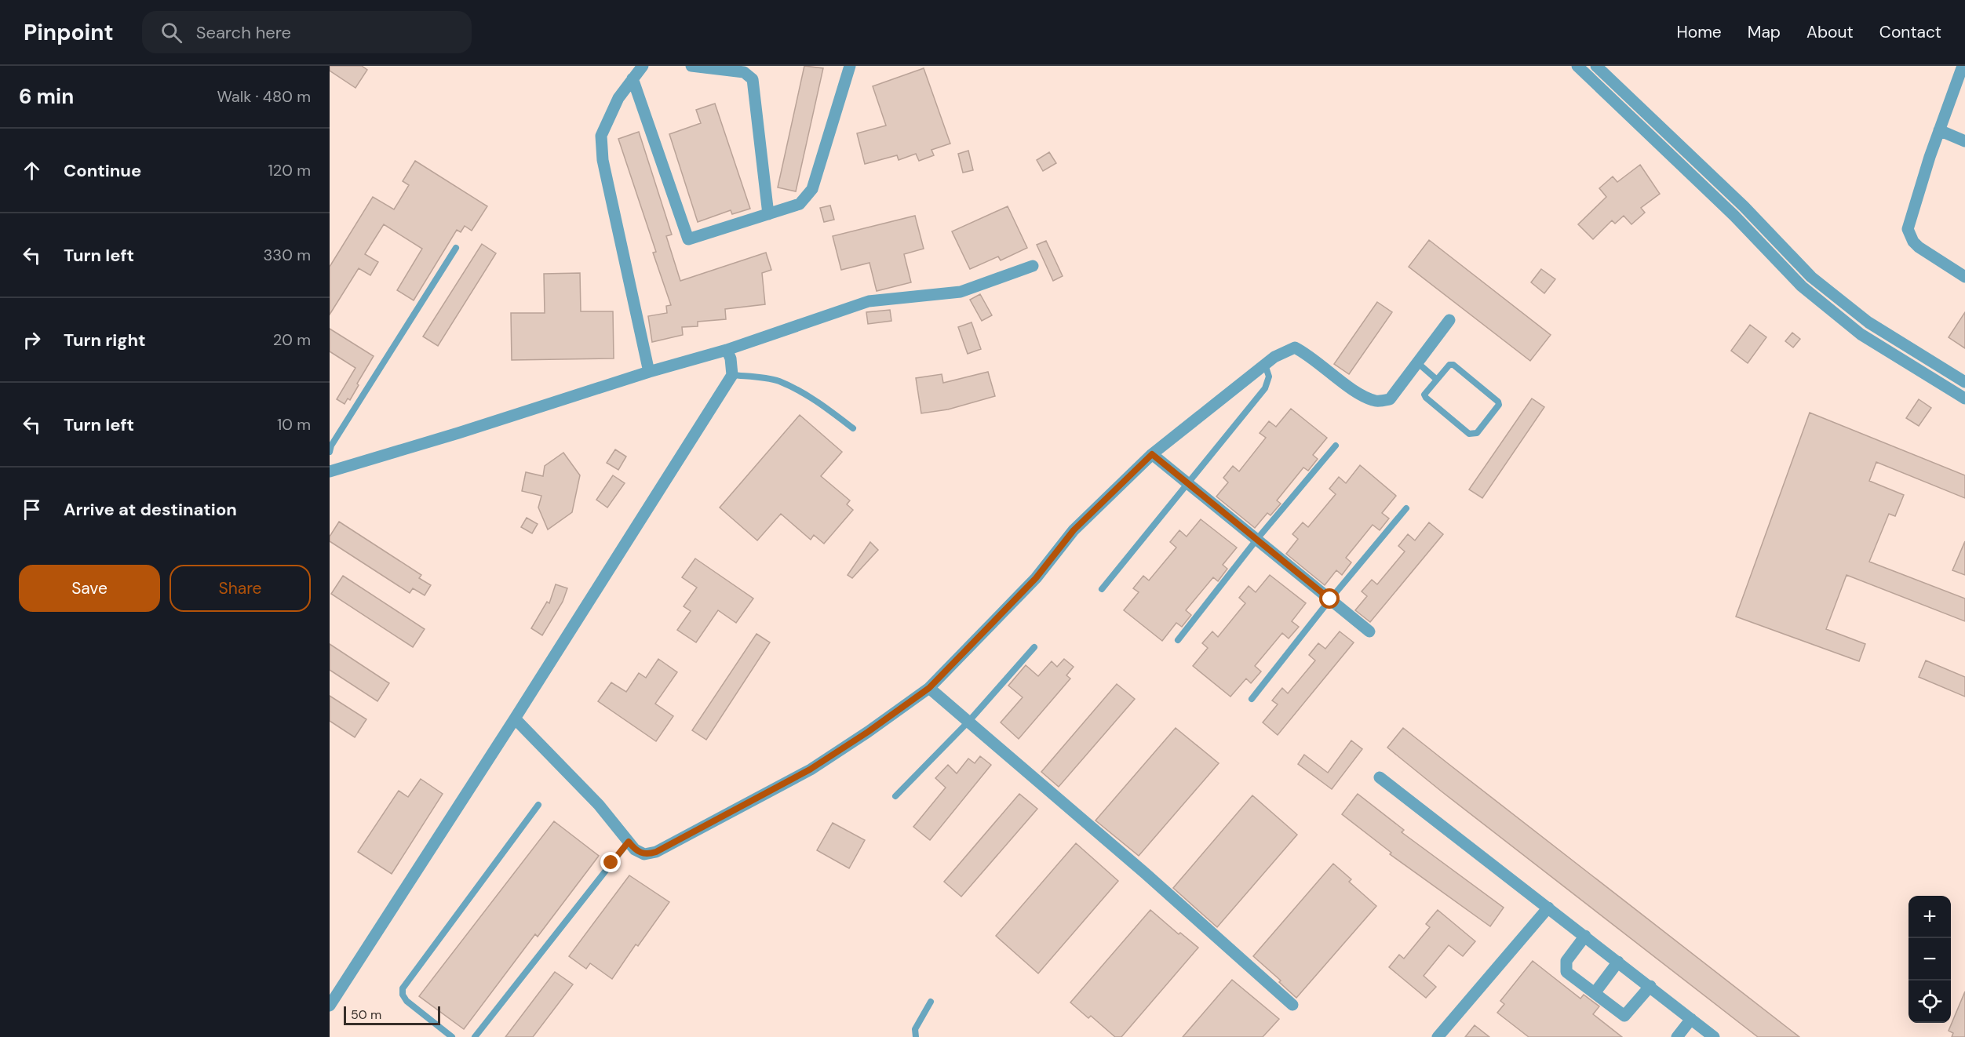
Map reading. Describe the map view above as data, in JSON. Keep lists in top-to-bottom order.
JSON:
{
  "scale_bar": "50 m",
  "page": {
    "header": "Pinpoint",
    "search": "Search here",
    "nav": [
      "Home",
      "Map",
      "About",
      "Contact"
    ],
    "heading": ["6 min", "Walk · 480 m"],
    "list": [
      ["Continue", "120 m"],
      ["Turn left", "330 m"],
      ["Turn right", "20 m"],
      ["Turn left", "10 m"],
      "Arrive at destination"
    ],
    "buttons": ["Save", "Share"],
    "map_buttons": ["+", "−"],
    "scale": "50 m"
  }
}
